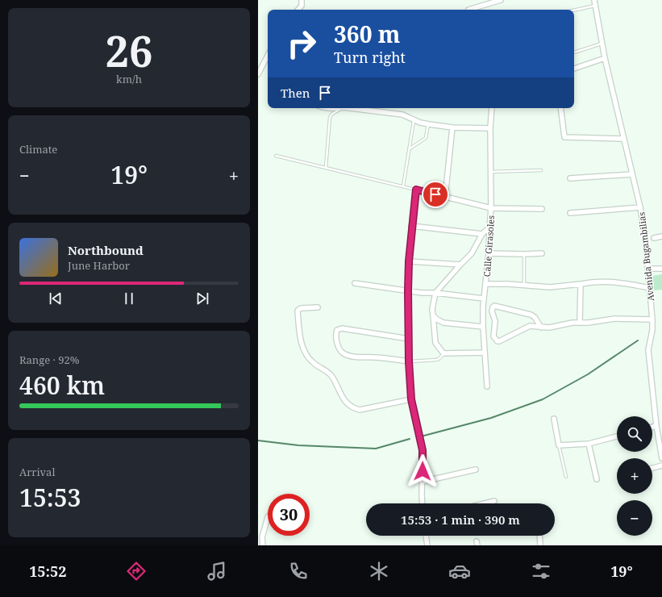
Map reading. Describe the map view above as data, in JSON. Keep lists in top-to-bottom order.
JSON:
{
  "streets": {
    "street": ["Calle Girasoles", "Avenida Bugambilias"]
  },
  "page": {
    "tile": [
      ["26", "km/h"],
      "Climate",
      ["Range · 92%", "460 km"],
      ["Arrival", "15:53"]
    ],
    "turn": ["360 m", "Turn right"],
    "then": "Then",
    "heat": ["−", "19°", "+"],
    "song": ["Northbound", "June Harbor"],
    "map_buttons": ["+", "−"],
    "limit": "30",
    "trip": "15:53 · 1 min · 390 m",
    "tabs": ["15:52", "19°"]
  }
}
